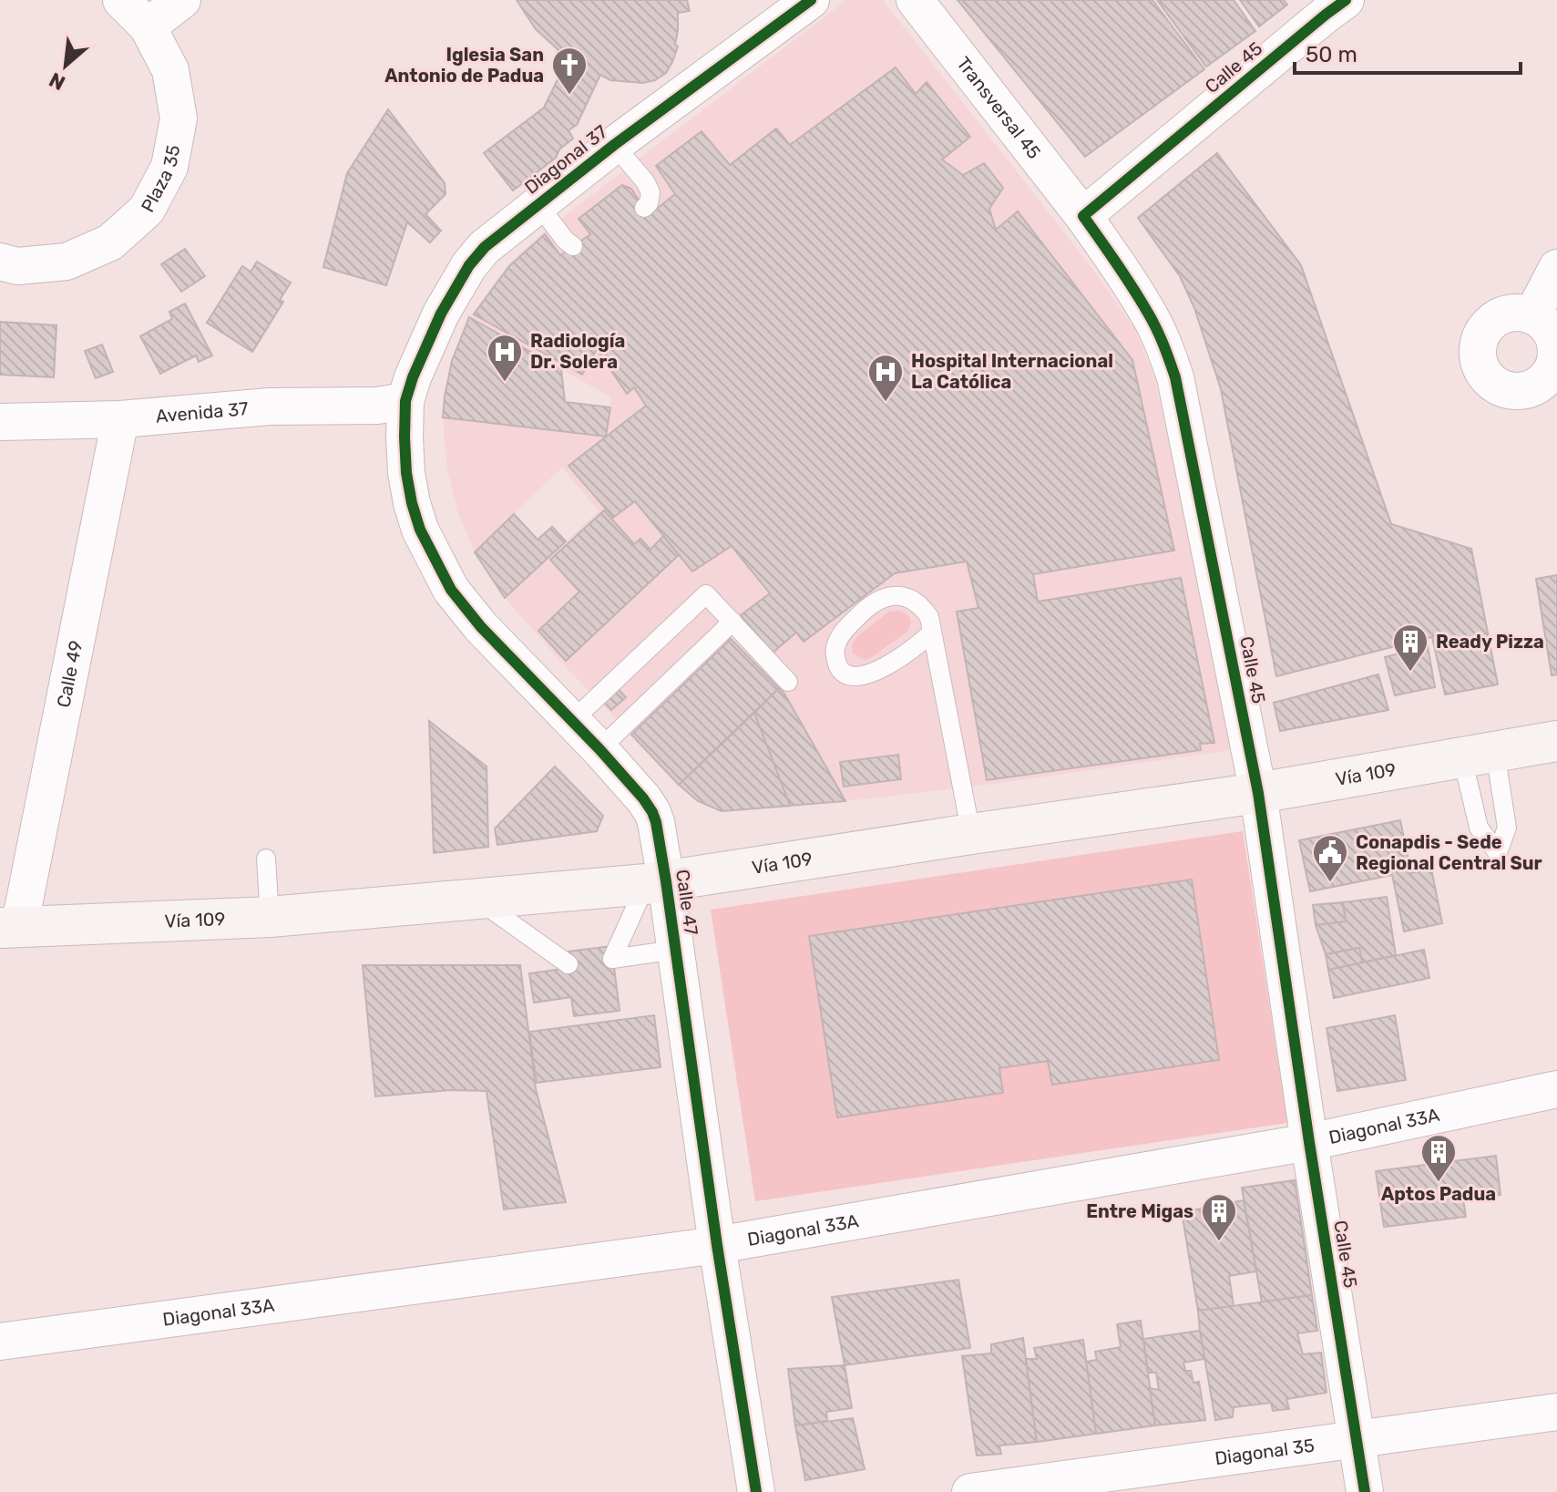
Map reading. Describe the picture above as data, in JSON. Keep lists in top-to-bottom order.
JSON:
{
  "streets": {
    "main road": ["Vía 109"],
    "street": [
      "Calle 45",
      "Transversal 45",
      "Diagonal 37",
      "Plaza 35",
      "Avenida 37",
      "Calle 49",
      "Calle 47",
      "Diagonal 33A",
      "Diagonal 35"
    ]
  },
  "crossings": [
    ["Calle 45", "Transversal 45"],
    ["Calle 45", "Vía 109"],
    ["Calle 45", "Diagonal 33A"],
    ["Calle 45", "Diagonal 35"],
    ["Diagonal 37", "Avenida 37"],
    ["Diagonal 37", "Calle 47"],
    ["Avenida 37", "Calle 49"],
    ["Avenida 37", "Calle 47"],
    ["Calle 49", "Vía 109"],
    ["Vía 109", "Calle 47"],
    ["Calle 47", "Diagonal 33A"]
  ],
  "places": {
    "church": ["Iglesia San Antonio de Padua"],
    "hospital": ["Radiología Dr. Solera", "Hospital Internacional La Católica"],
    "building": ["Ready Pizza", "Aptos Padua", "Entre Migas"],
    "public building": ["Conapdis - Sede Regional Central Sur"]
  },
  "scale_bar": "50 m",
  "north": "bottom left"
}
